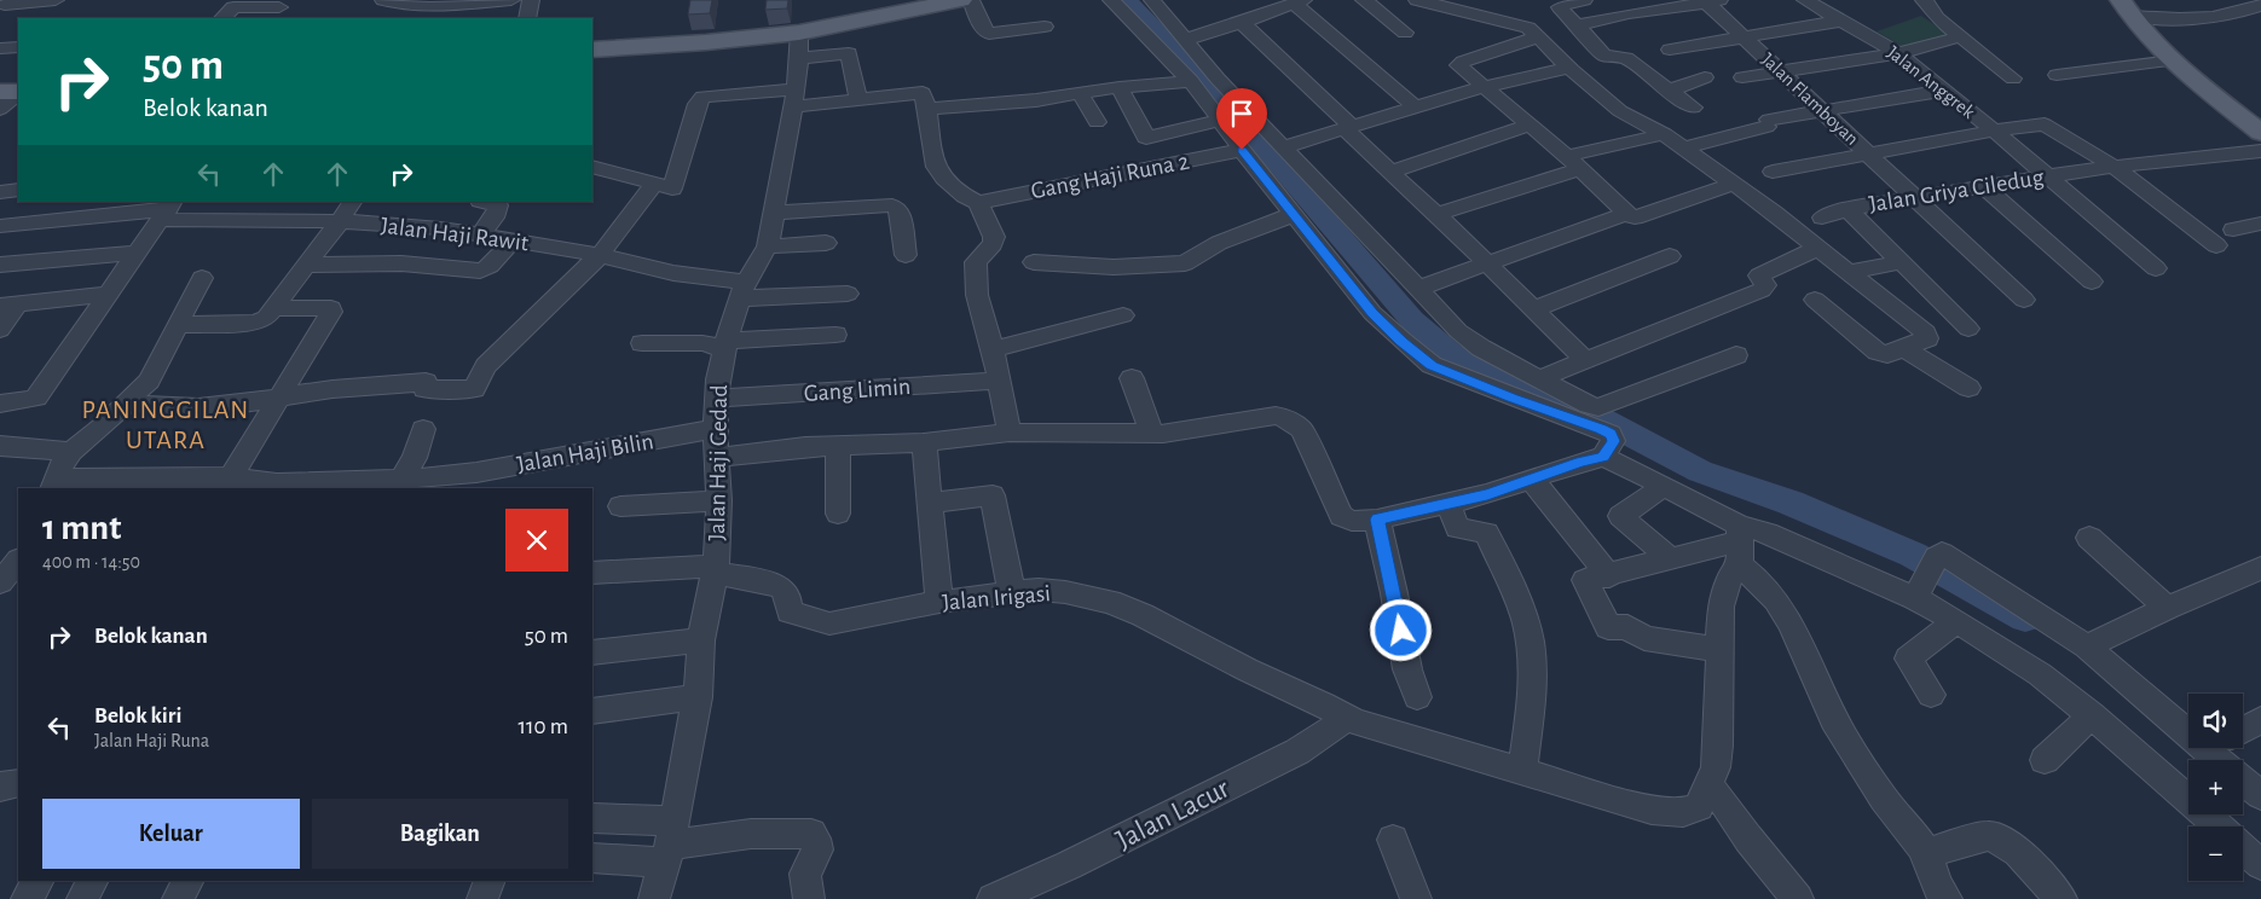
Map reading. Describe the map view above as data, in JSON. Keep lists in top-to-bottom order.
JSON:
{
  "streets": {
    "street": [
      "Jalan Anggrek",
      "Jalan Flamboyan",
      "Gang Haji Runa 2",
      "Jalan Griya Ciledug",
      "Jalan Haji Rawit",
      "Gang Limin",
      "Jalan Haji Bilin",
      "Jalan Haji Gedad",
      "Jalan Irigasi",
      "Jalan Lacur"
    ]
  },
  "crossings": [
    ["Jalan Anggrek", "Jalan Griya Ciledug"],
    ["Jalan Flamboyan", "Jalan Griya Ciledug"],
    ["Jalan Haji Rawit", "Jalan Haji Gedad"],
    ["Gang Limin", "Jalan Haji Gedad"],
    ["Jalan Haji Bilin", "Jalan Haji Gedad"],
    ["Jalan Haji Gedad", "Jalan Irigasi"],
    ["Jalan Irigasi", "Jalan Lacur"]
  ],
  "districts": ["PANINGGILAN UTARA"],
  "page": {
    "turn": ["50 m", "Belok kanan"],
    "heading": ["1 mnt", "400 m · 14:50"],
    "list": [
      {
        "name": "Belok kanan",
        "value": "50 m"
      },
      {
        "name": "Belok kiri",
        "note": "Jalan Haji Runa",
        "value": "110 m"
      }
    ],
    "map_buttons": ["+", "−"],
    "buttons": ["Keluar", "Bagikan"]
  }
}
